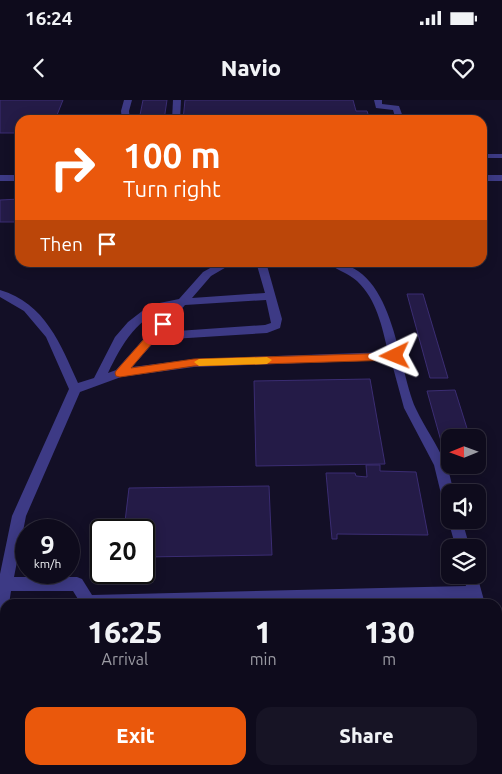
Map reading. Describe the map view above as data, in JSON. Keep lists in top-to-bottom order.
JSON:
{
  "north": "left",
  "page": {
    "status": "16:24",
    "header": "Navio",
    "turn": ["100 m", "Turn right"],
    "then": "Then",
    "speed": "9 km/h",
    "limit": "20",
    "eta": [
      "16:25",
      "Arrival",
      "1",
      "min",
      "130",
      "m"
    ],
    "buttons": ["Exit", "Share"]
  }
}
